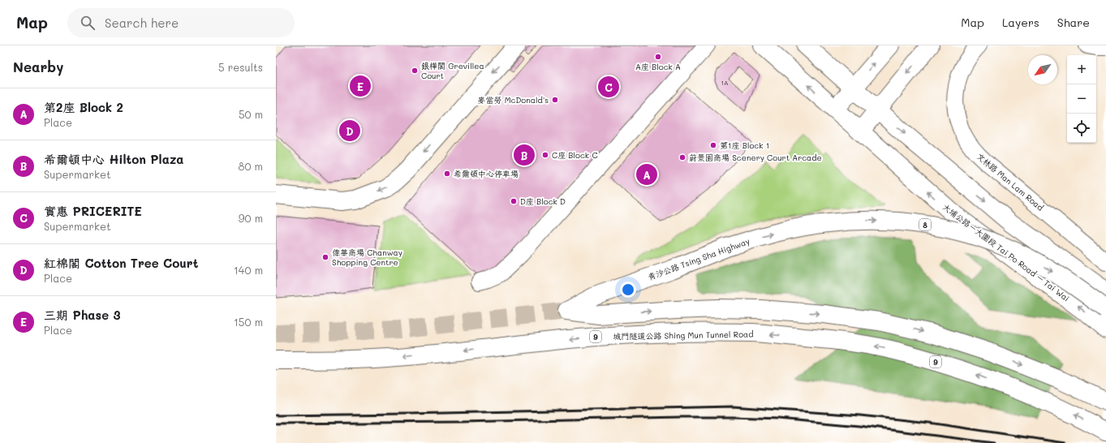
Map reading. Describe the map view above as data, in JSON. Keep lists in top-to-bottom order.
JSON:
{
  "streets": {
    "main road": [
      "8",
      "大埔公路－大圍段 Tai Po Road – Tai Wai",
      "青沙公路 Tsing Sha Highway",
      "城門隧道公路 Shing Mun Tunnel Road",
      "9"
    ],
    "street": ["文林路 Man Lam Road"]
  },
  "one_way": ["城門隧道公路 Shing Mun Tunnel Road"],
  "places": [
    "A座 Block A",
    "銀樺閣 Grevillea Court",
    "麥當勞 McDonald's",
    "第1座 Block 1",
    "C座 Block C",
    "蔚景園商場 Scenery Court Arcade",
    "希爾頓中心停車場",
    "D座 Block D",
    "偉華商場 Chanway Shopping Centre"
  ],
  "house_numbers": ["1A"],
  "north": "bottom left",
  "page": {
    "header": "Map",
    "search": "Search here",
    "nav": ["Map", "Layers", "Share"],
    "heading": ["Nearby", "5 results"],
    "map_buttons": ["+", "−"],
    "pins": [
      "E",
      "C",
      "D",
      "B",
      "A"
    ],
    "list": [
      {
        "mark": "A",
        "name": "第2座 Block 2",
        "note": "Place",
        "value": "50 m"
      },
      {
        "mark": "B",
        "name": "希爾頓中心 Hilton Plaza",
        "note": "Supermarket",
        "value": "80 m"
      },
      {
        "mark": "C",
        "name": "實惠 PRICERITE",
        "note": "Supermarket",
        "value": "90 m"
      },
      {
        "mark": "D",
        "name": "紅棉閣 Cotton Tree Court",
        "note": "Place",
        "value": "140 m"
      },
      {
        "mark": "E",
        "name": "三期 Phase 3",
        "note": "Place",
        "value": "150 m"
      }
    ]
  }
}
